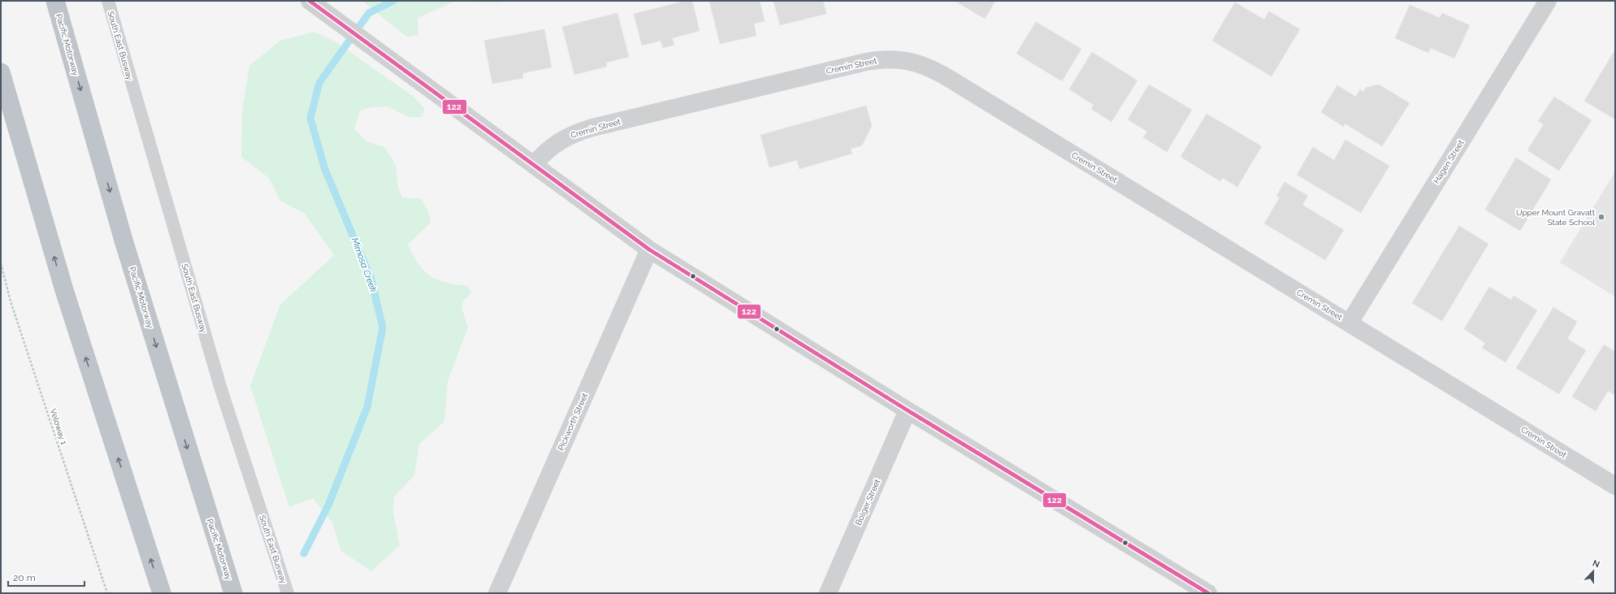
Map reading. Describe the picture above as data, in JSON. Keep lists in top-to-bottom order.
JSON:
{
  "streets": {
    "highway": ["Pacific Motorway"],
    "street": [
      "Cremin Street",
      "Hagen Street",
      "Pickworth Street",
      "Bolger Street"
    ],
    "lane": ["South East Busway"],
    "path": ["Veloway 1"]
  },
  "crossings": [
    ["Cremin Street", "Hagen Street"]
  ],
  "water": ["Mimosa Creek"],
  "places": ["Upper Mount Gravatt State School"],
  "lines": ["transit line 122"],
  "scale_bar": "20 m",
  "north": "top"
}
